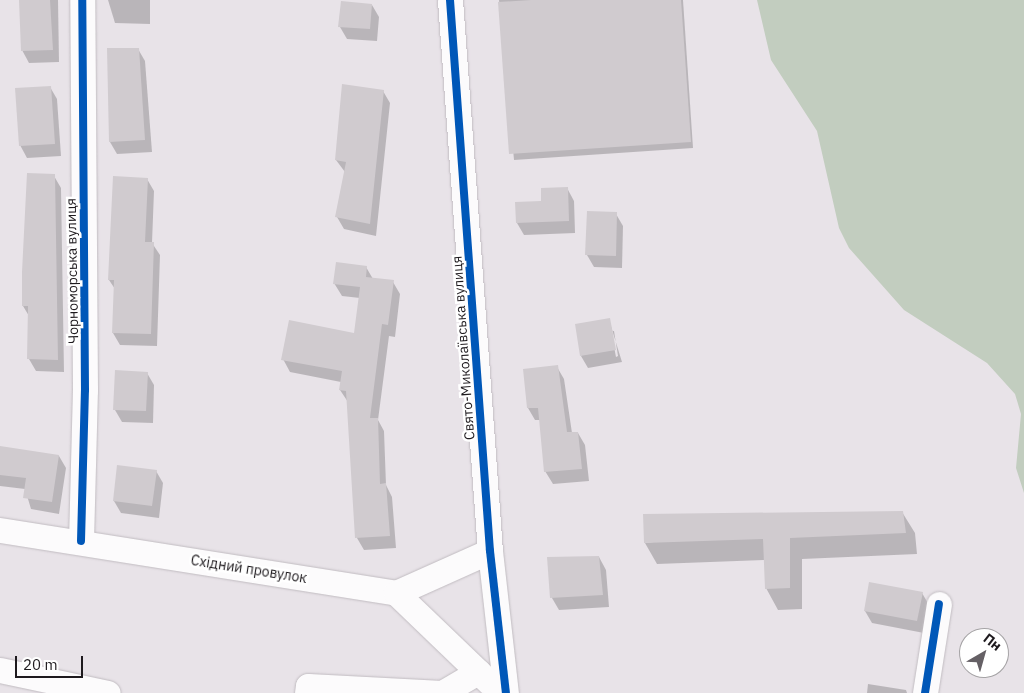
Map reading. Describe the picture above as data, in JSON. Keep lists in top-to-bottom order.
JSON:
{
  "streets": {
    "street": ["Чорноморська вулиця", "Свято-Миколаївська вулиця", "Східний провулок"]
  },
  "crossings": [
    ["Чорноморська вулиця", "Східний провулок"]
  ],
  "scale_bar": "20 m",
  "north": "top right"
}
